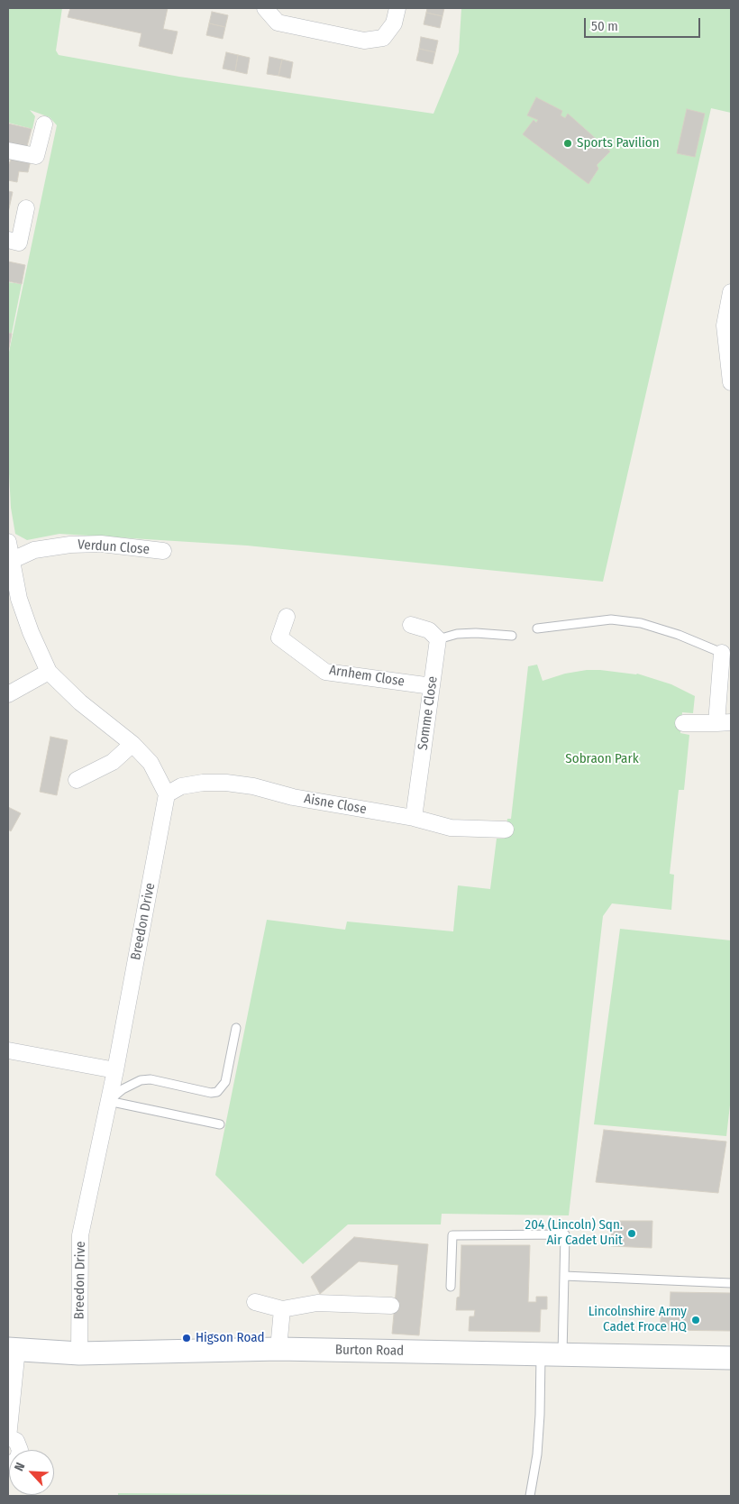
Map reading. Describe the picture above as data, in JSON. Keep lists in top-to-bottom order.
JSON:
{
  "streets": {
    "main road": ["Burton Road"],
    "street": [
      "Verdun Close",
      "Arnhem Close",
      "Somme Close",
      "Aisne Close",
      "Breedon Drive"
    ]
  },
  "crossings": [
    ["Arnhem Close", "Somme Close"],
    ["Somme Close", "Aisne Close"],
    ["Aisne Close", "Breedon Drive"],
    ["Breedon Drive", "Burton Road"]
  ],
  "parks": ["Sobraon Park"],
  "places": [
    "Sports Pavilion",
    "204 (Lincoln) Sqn. Air Cadet Unit",
    "Lincolnshire Army Cadet Froce HQ",
    "Higson Road"
  ],
  "scale_bar": "50 m",
  "north": "top left"
}
